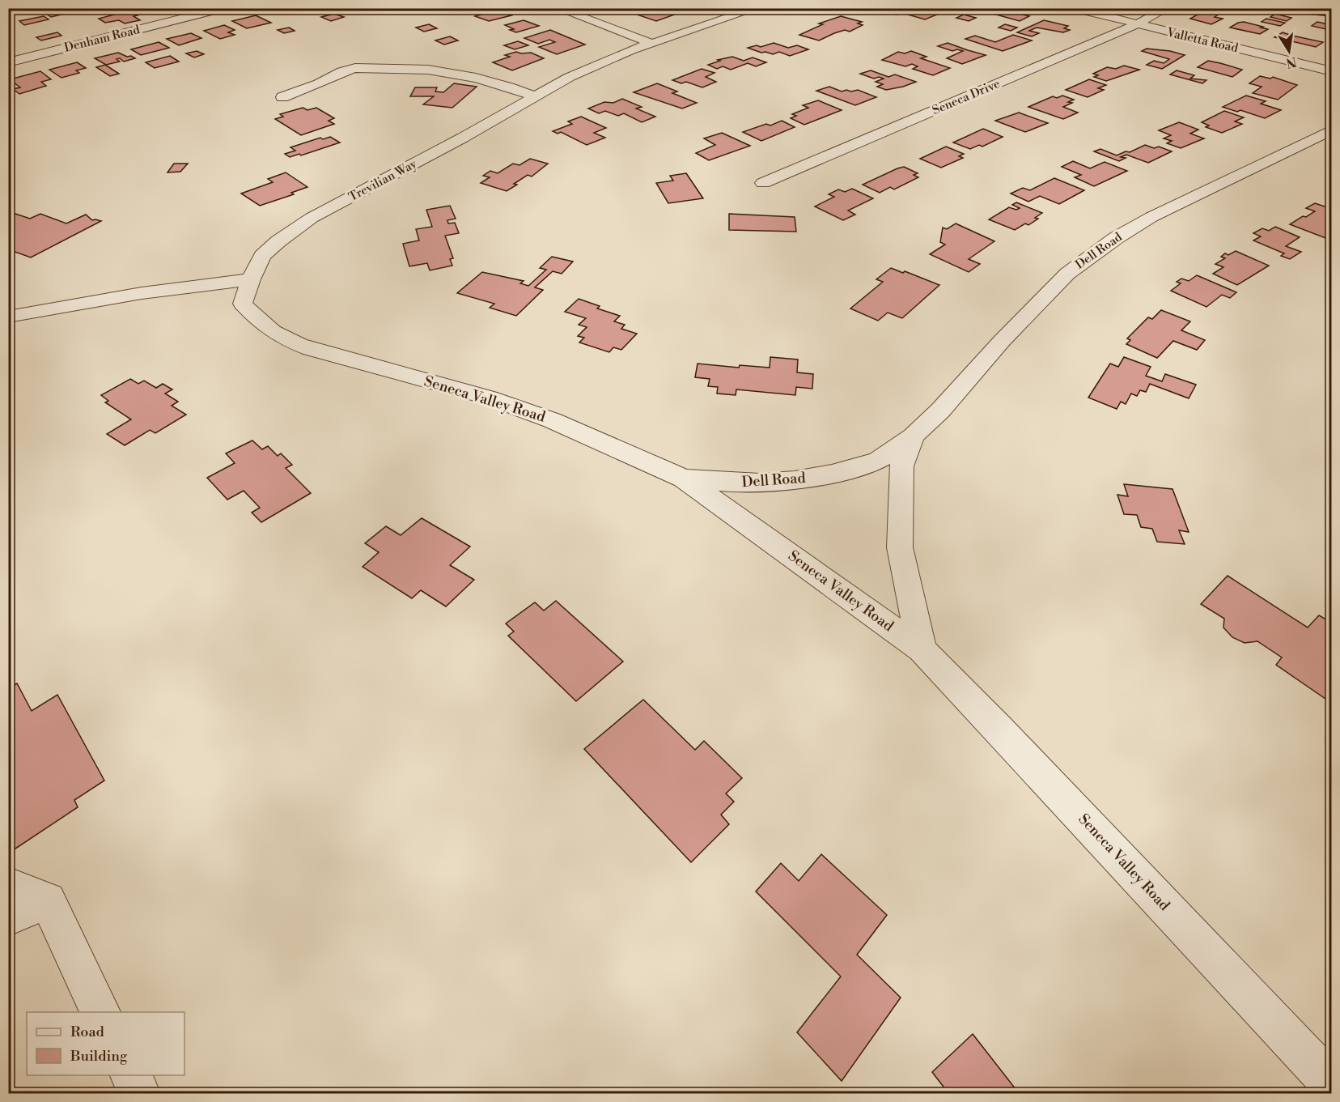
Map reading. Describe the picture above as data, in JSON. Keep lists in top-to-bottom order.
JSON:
{
  "streets": {
    "street": [
      "Denham Road",
      "Valletta Road",
      "Seneca Drive",
      "Trevilian Way",
      "Dell Road",
      "Seneca Valley Road"
    ]
  },
  "crossings": [
    ["Valletta Road", "Seneca Drive"],
    ["Trevilian Way", "Seneca Valley Road"],
    ["Dell Road", "Seneca Valley Road"]
  ],
  "legend": ["Road", "Building"],
  "north": "bottom"
}
